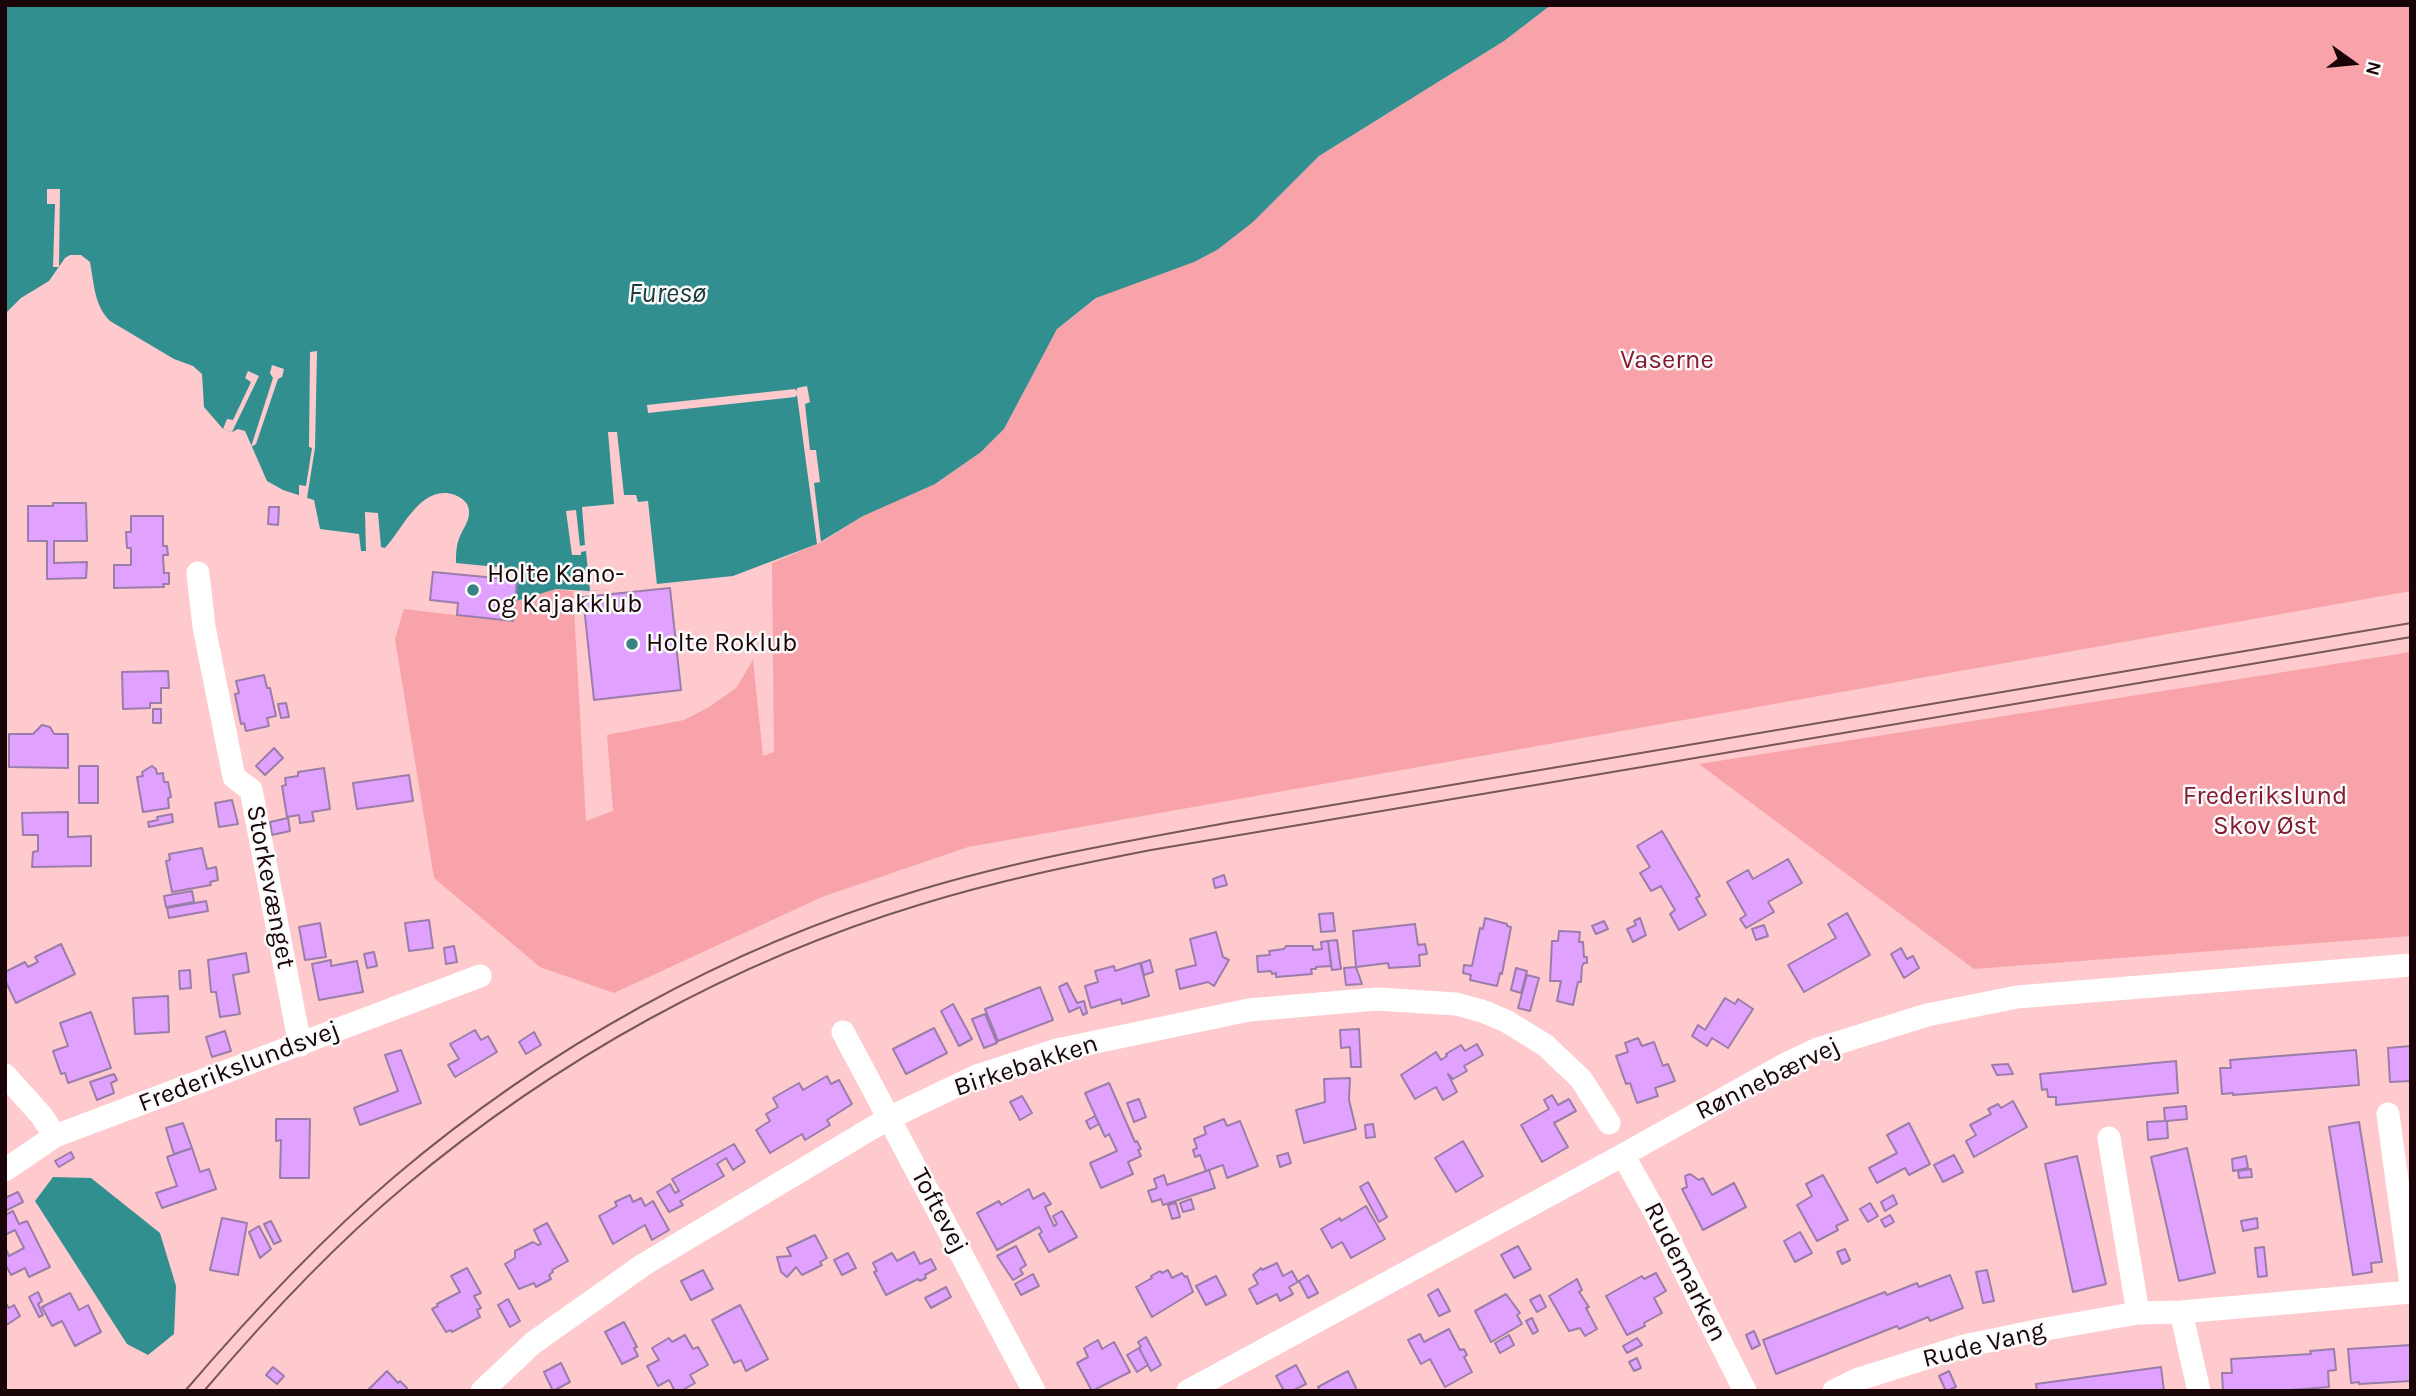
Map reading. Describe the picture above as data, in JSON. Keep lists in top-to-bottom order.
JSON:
{
  "streets": {
    "street": [
      "Storkevænget",
      "Birkebakken",
      "Frederikslundsvej",
      "Rønnebærvej",
      "Toftevej",
      "Rudemarken",
      "Rude Vang"
    ]
  },
  "crossings": [
    ["Storkevænget", "Frederikslundsvej"],
    ["Birkebakken", "Toftevej"],
    ["Rønnebærvej", "Rudemarken"]
  ],
  "water": ["Furesø"],
  "parks": ["Vaserne", "Frederikslund Skov Øst"],
  "places": ["Holte Kano- og Kajakklub", "Holte Roklub"],
  "north": "right"
}
